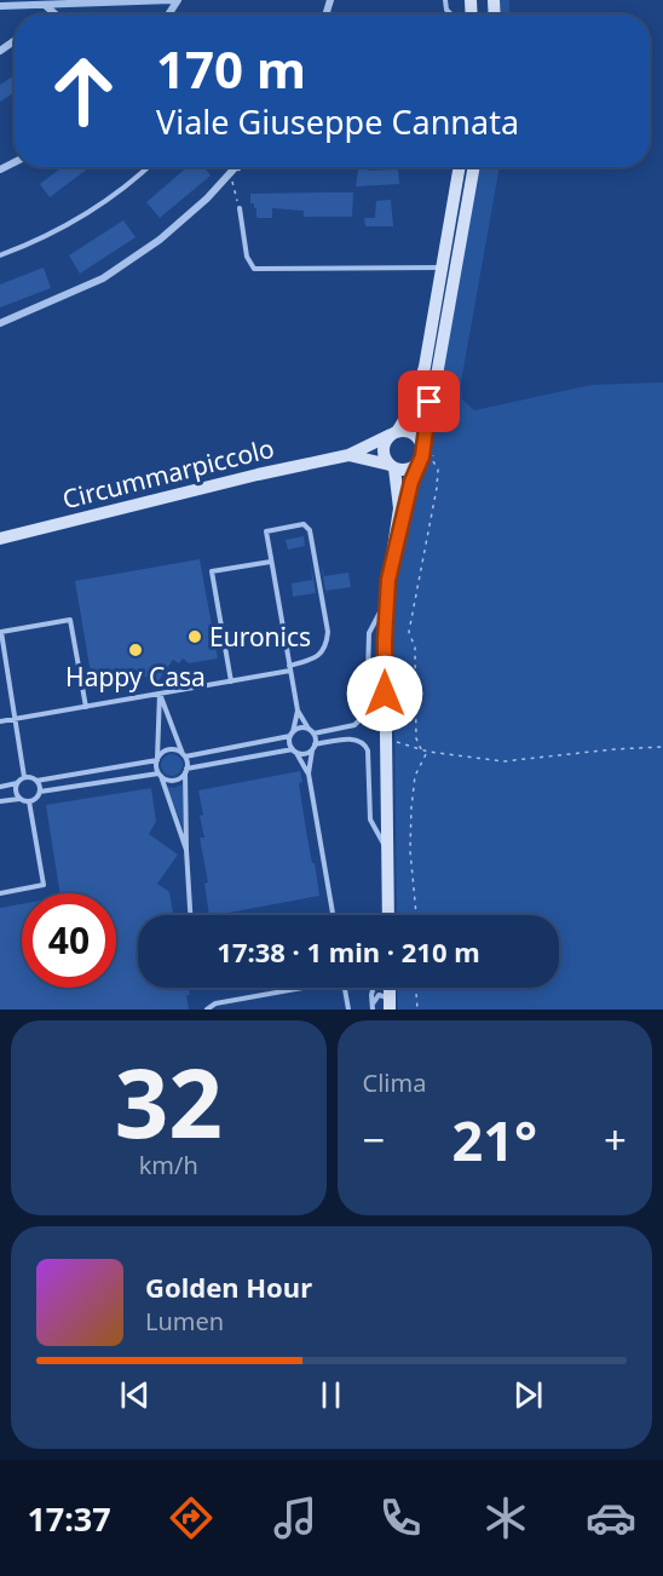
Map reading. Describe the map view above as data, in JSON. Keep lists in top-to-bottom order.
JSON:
{
  "streets": {
    "street": ["Circummarpiccolo"]
  },
  "places": ["Euronics", "Happy Casa"],
  "page": {
    "turn": ["170 m", "Viale Giuseppe Cannata"],
    "limit": "40",
    "trip": "17:38 · 1 min · 210 m",
    "tile": [
      ["32", "km/h"],
      "Clima"
    ],
    "heat": ["−", "21°", "+"],
    "song": ["Golden Hour", "Lumen"],
    "tabs": "17:37"
  }
}
